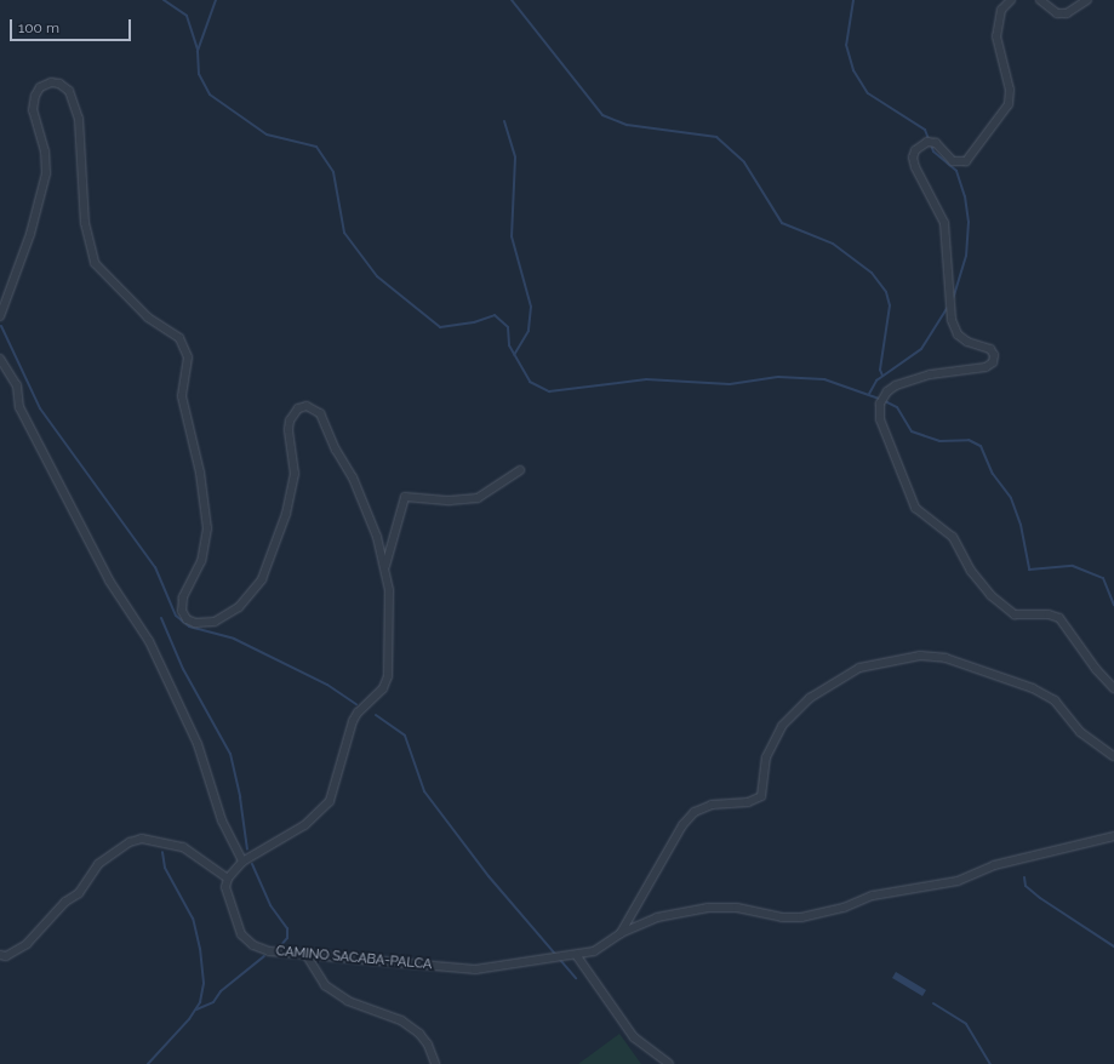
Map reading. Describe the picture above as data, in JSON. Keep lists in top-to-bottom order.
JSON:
{
  "streets": {
    "street": ["CAMINO SACABA-PALCA"]
  },
  "scale_bar": "100 m"
}
